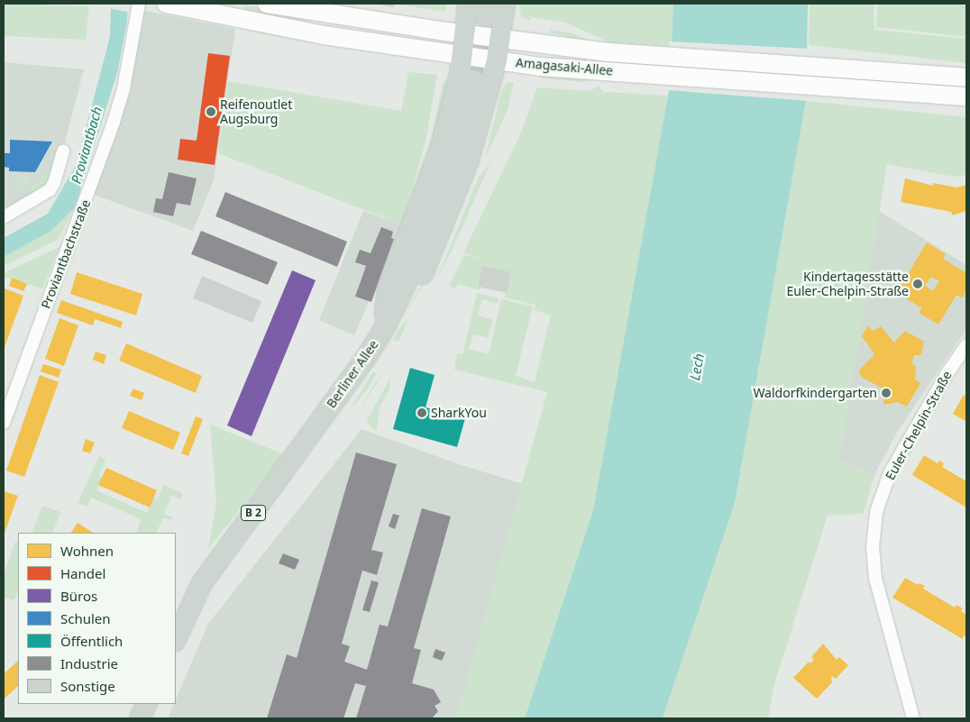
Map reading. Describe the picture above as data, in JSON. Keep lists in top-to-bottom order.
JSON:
{
  "streets": {
    "main road": ["Amagasaki-Allee", "Berliner Allee", "B 2"],
    "street": ["Proviantbachstraße", "Euler-Chelpin-Straße"]
  },
  "water": ["Proviantbach", "Lech"],
  "places": [
    "Reifenoutlet Augsburg",
    "Kindertagesstätte Euler-Chelpin-Straße",
    "Waldorfkindergarten",
    "SharkYou"
  ],
  "legend": [
    "Wohnen",
    "Handel",
    "Büros",
    "Schulen",
    "Öffentlich",
    "Industrie",
    "Sonstige"
  ]
}
